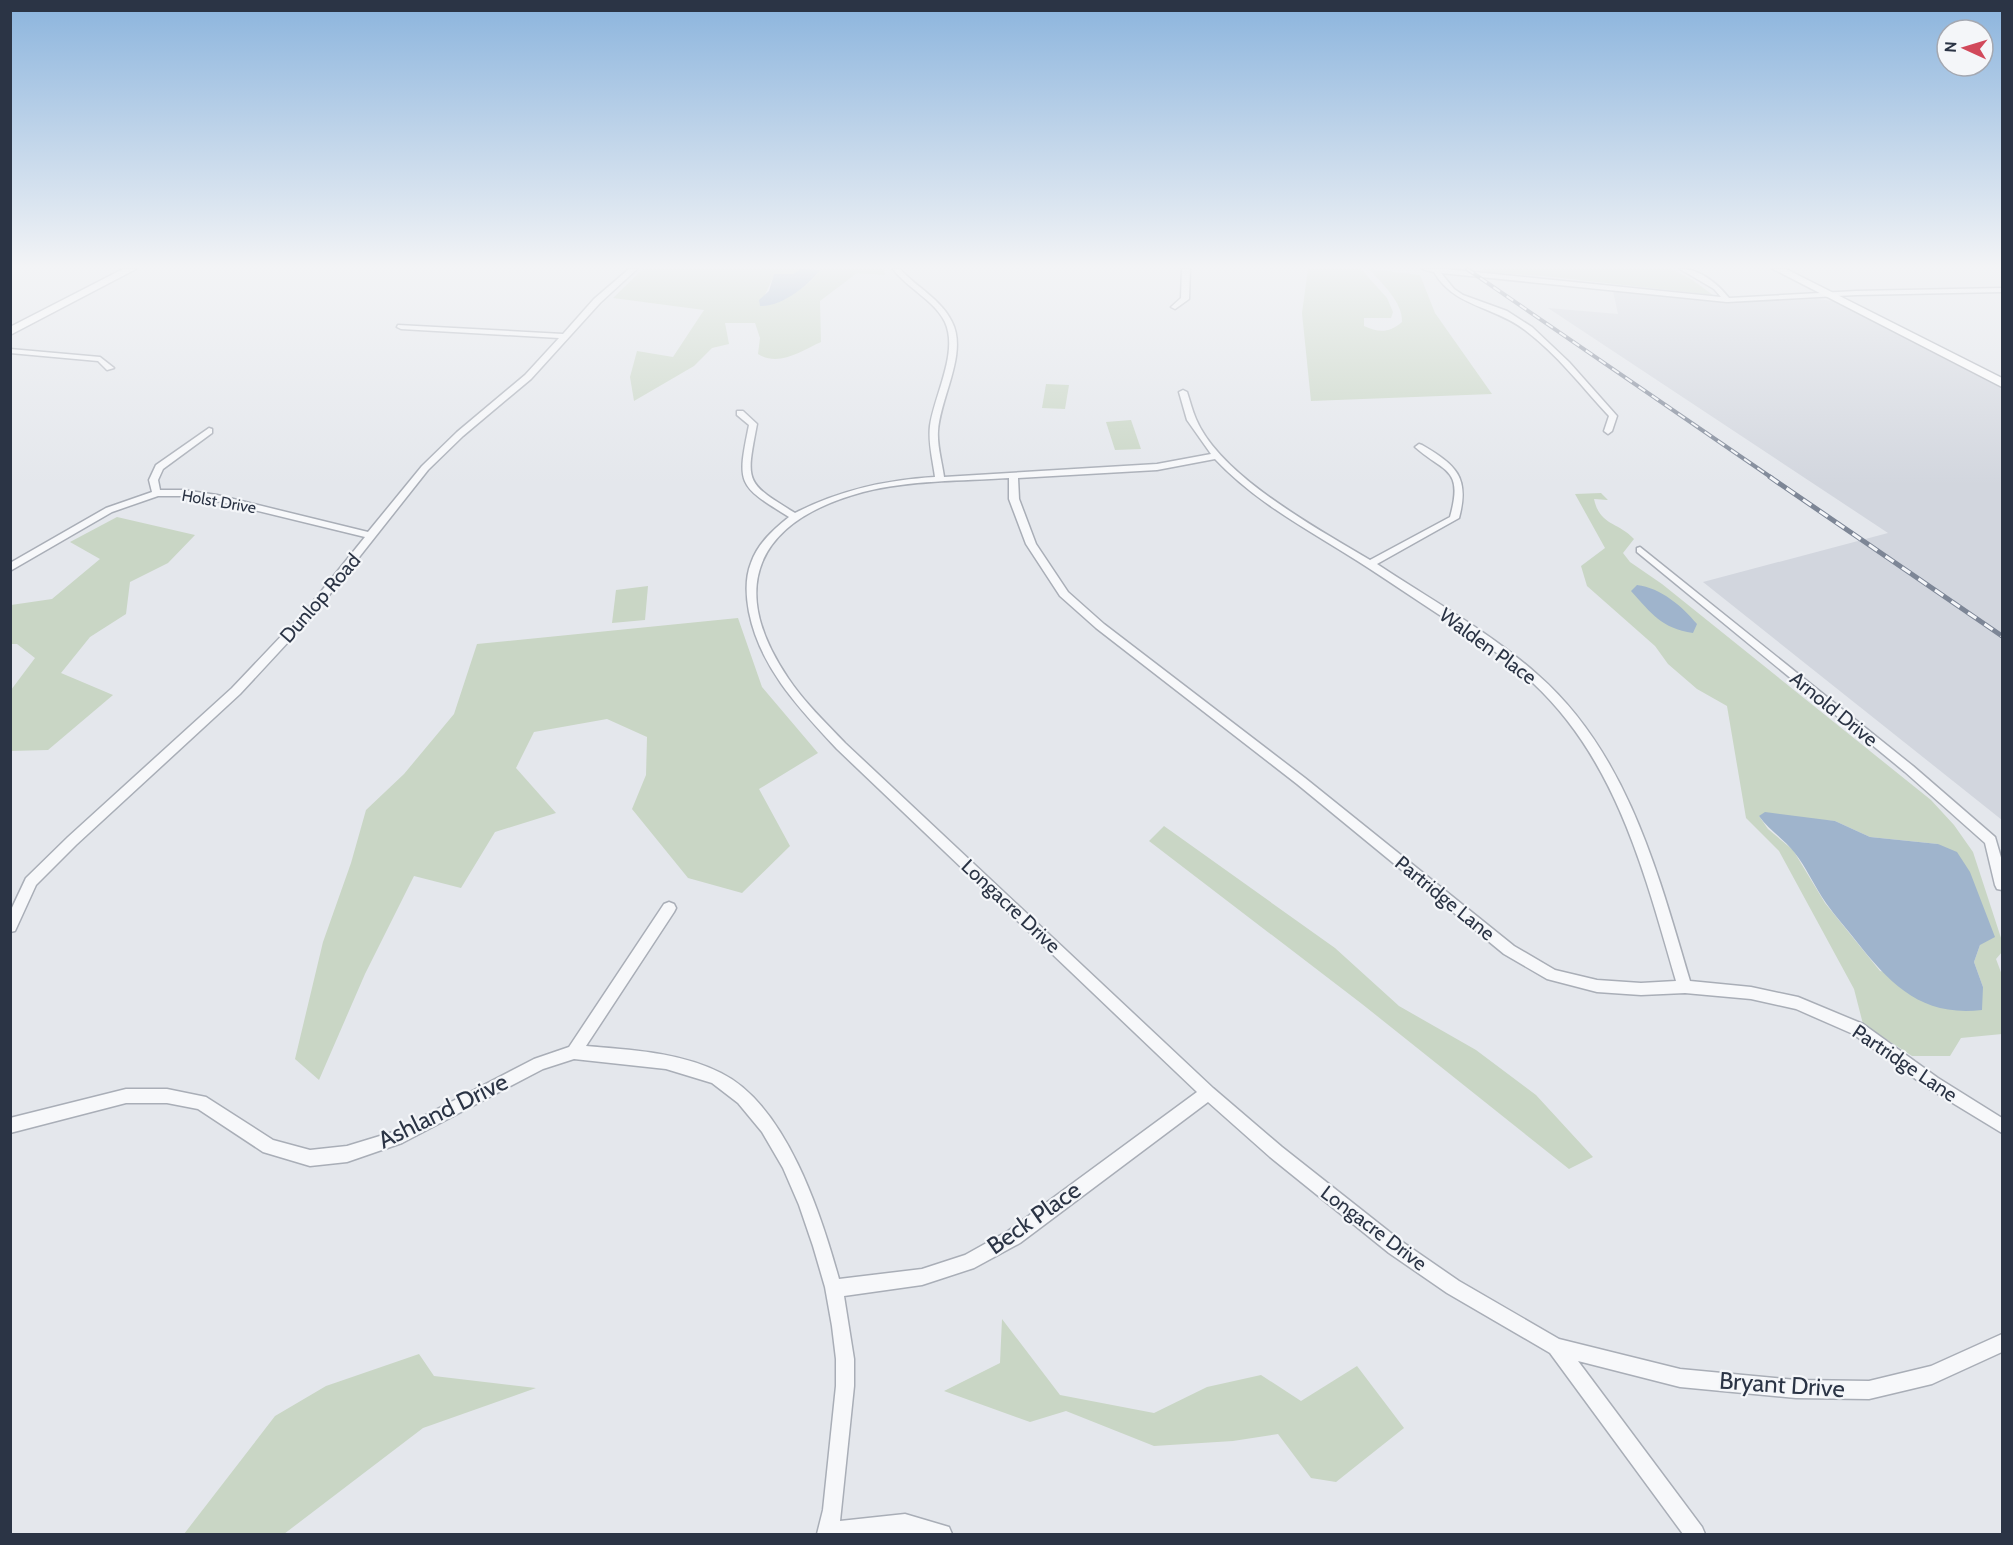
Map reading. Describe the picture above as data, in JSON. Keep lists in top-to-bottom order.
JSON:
{
  "streets": {
    "street": [
      "Holst Drive",
      "Dunlop Road",
      "Walden Place",
      "Arnold Drive",
      "Partridge Lane",
      "Longacre Drive",
      "Ashland Drive",
      "Beck Place",
      "Bryant Drive"
    ]
  },
  "crossings": [
    ["Holst Drive", "Dunlop Road"],
    ["Walden Place", "Partridge Lane"],
    ["Walden Place", "Longacre Drive"],
    ["Partridge Lane", "Longacre Drive"],
    ["Longacre Drive", "Beck Place"],
    ["Longacre Drive", "Bryant Drive"]
  ],
  "north": "left"
}
